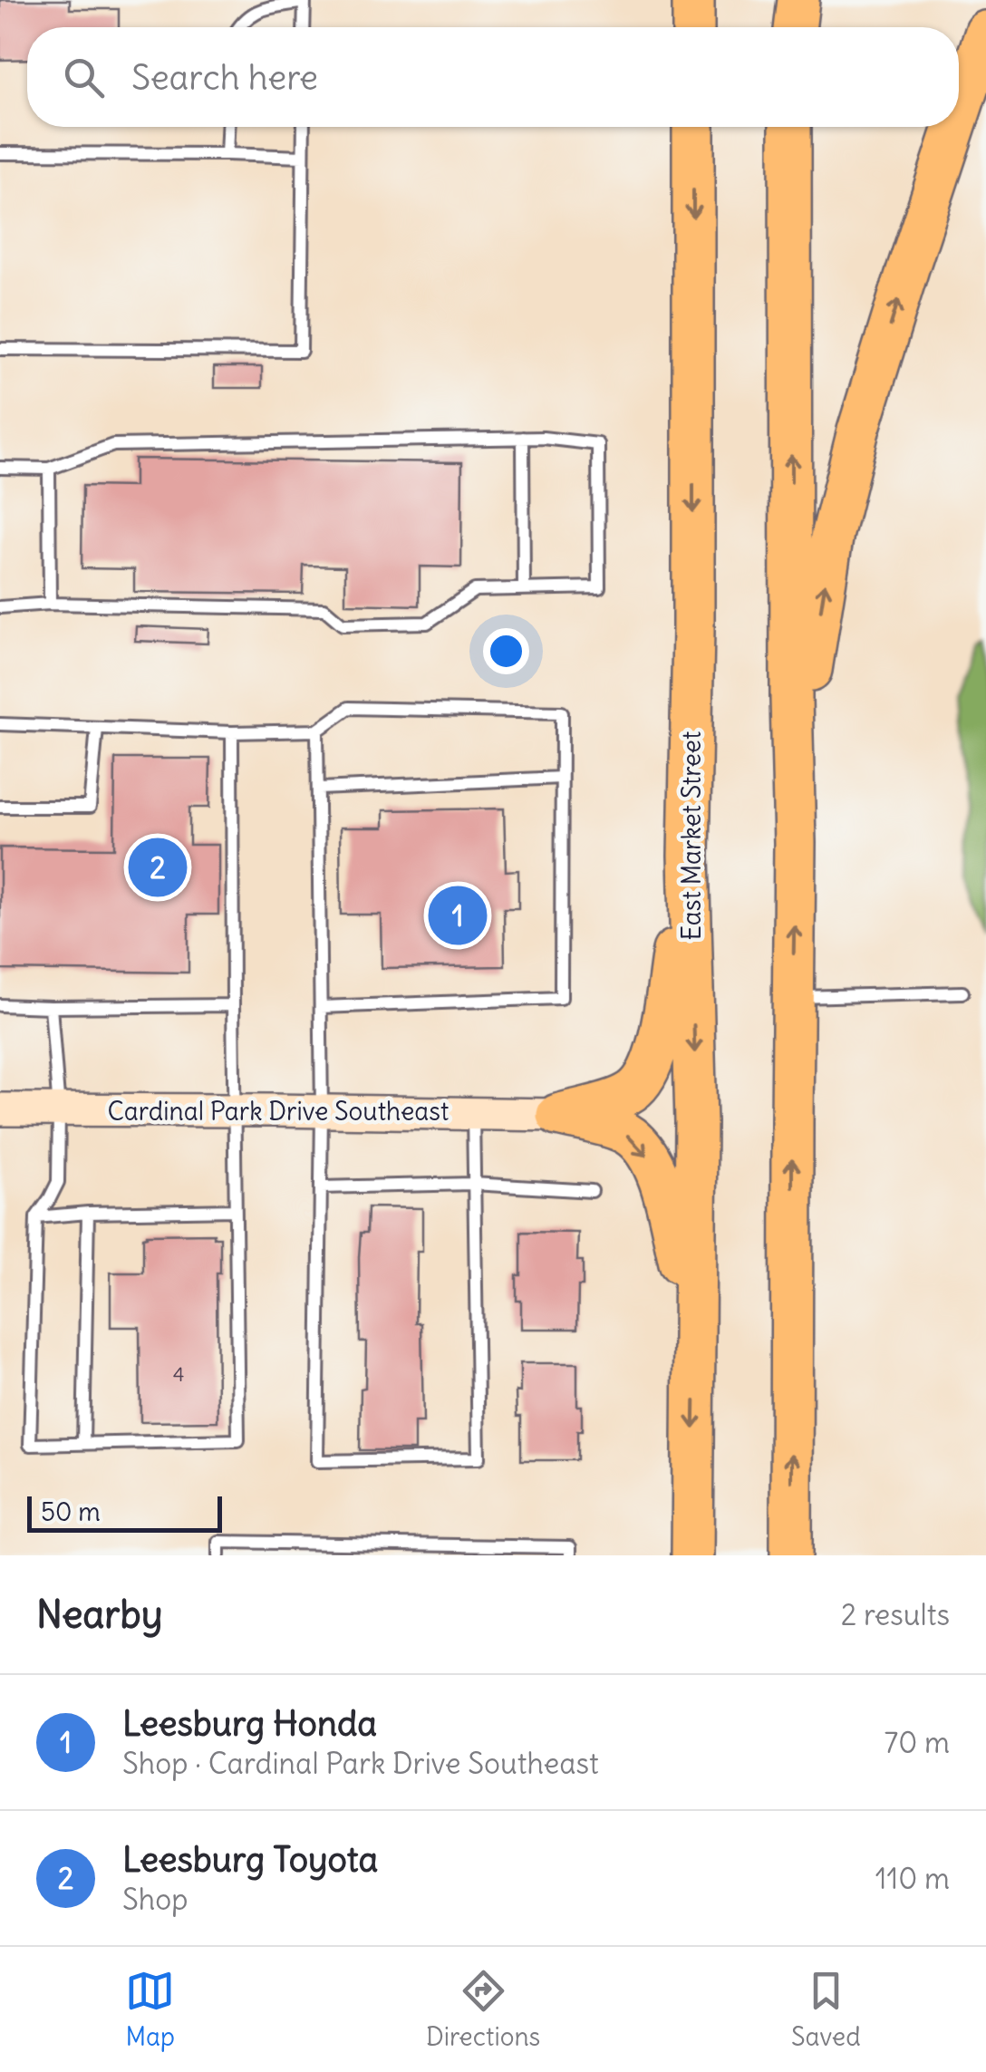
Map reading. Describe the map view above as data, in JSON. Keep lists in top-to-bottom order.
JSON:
{
  "streets": {
    "highway": ["East Market Street"],
    "street": ["Cardinal Park Drive Southeast"]
  },
  "house_numbers": ["4"],
  "scale_bar": "50 m",
  "page": {
    "search": "Search here",
    "pins": ["2", "1"],
    "scale": "50 m",
    "heading": ["Nearby", "2 results"],
    "list": [
      {
        "mark": "1",
        "name": "Leesburg Honda",
        "note": "Shop · Cardinal Park Drive Southeast",
        "value": "70 m"
      },
      {
        "mark": "2",
        "name": "Leesburg Toyota",
        "note": "Shop",
        "value": "110 m"
      }
    ],
    "nav": ["Map", "Directions", "Saved"]
  }
}
